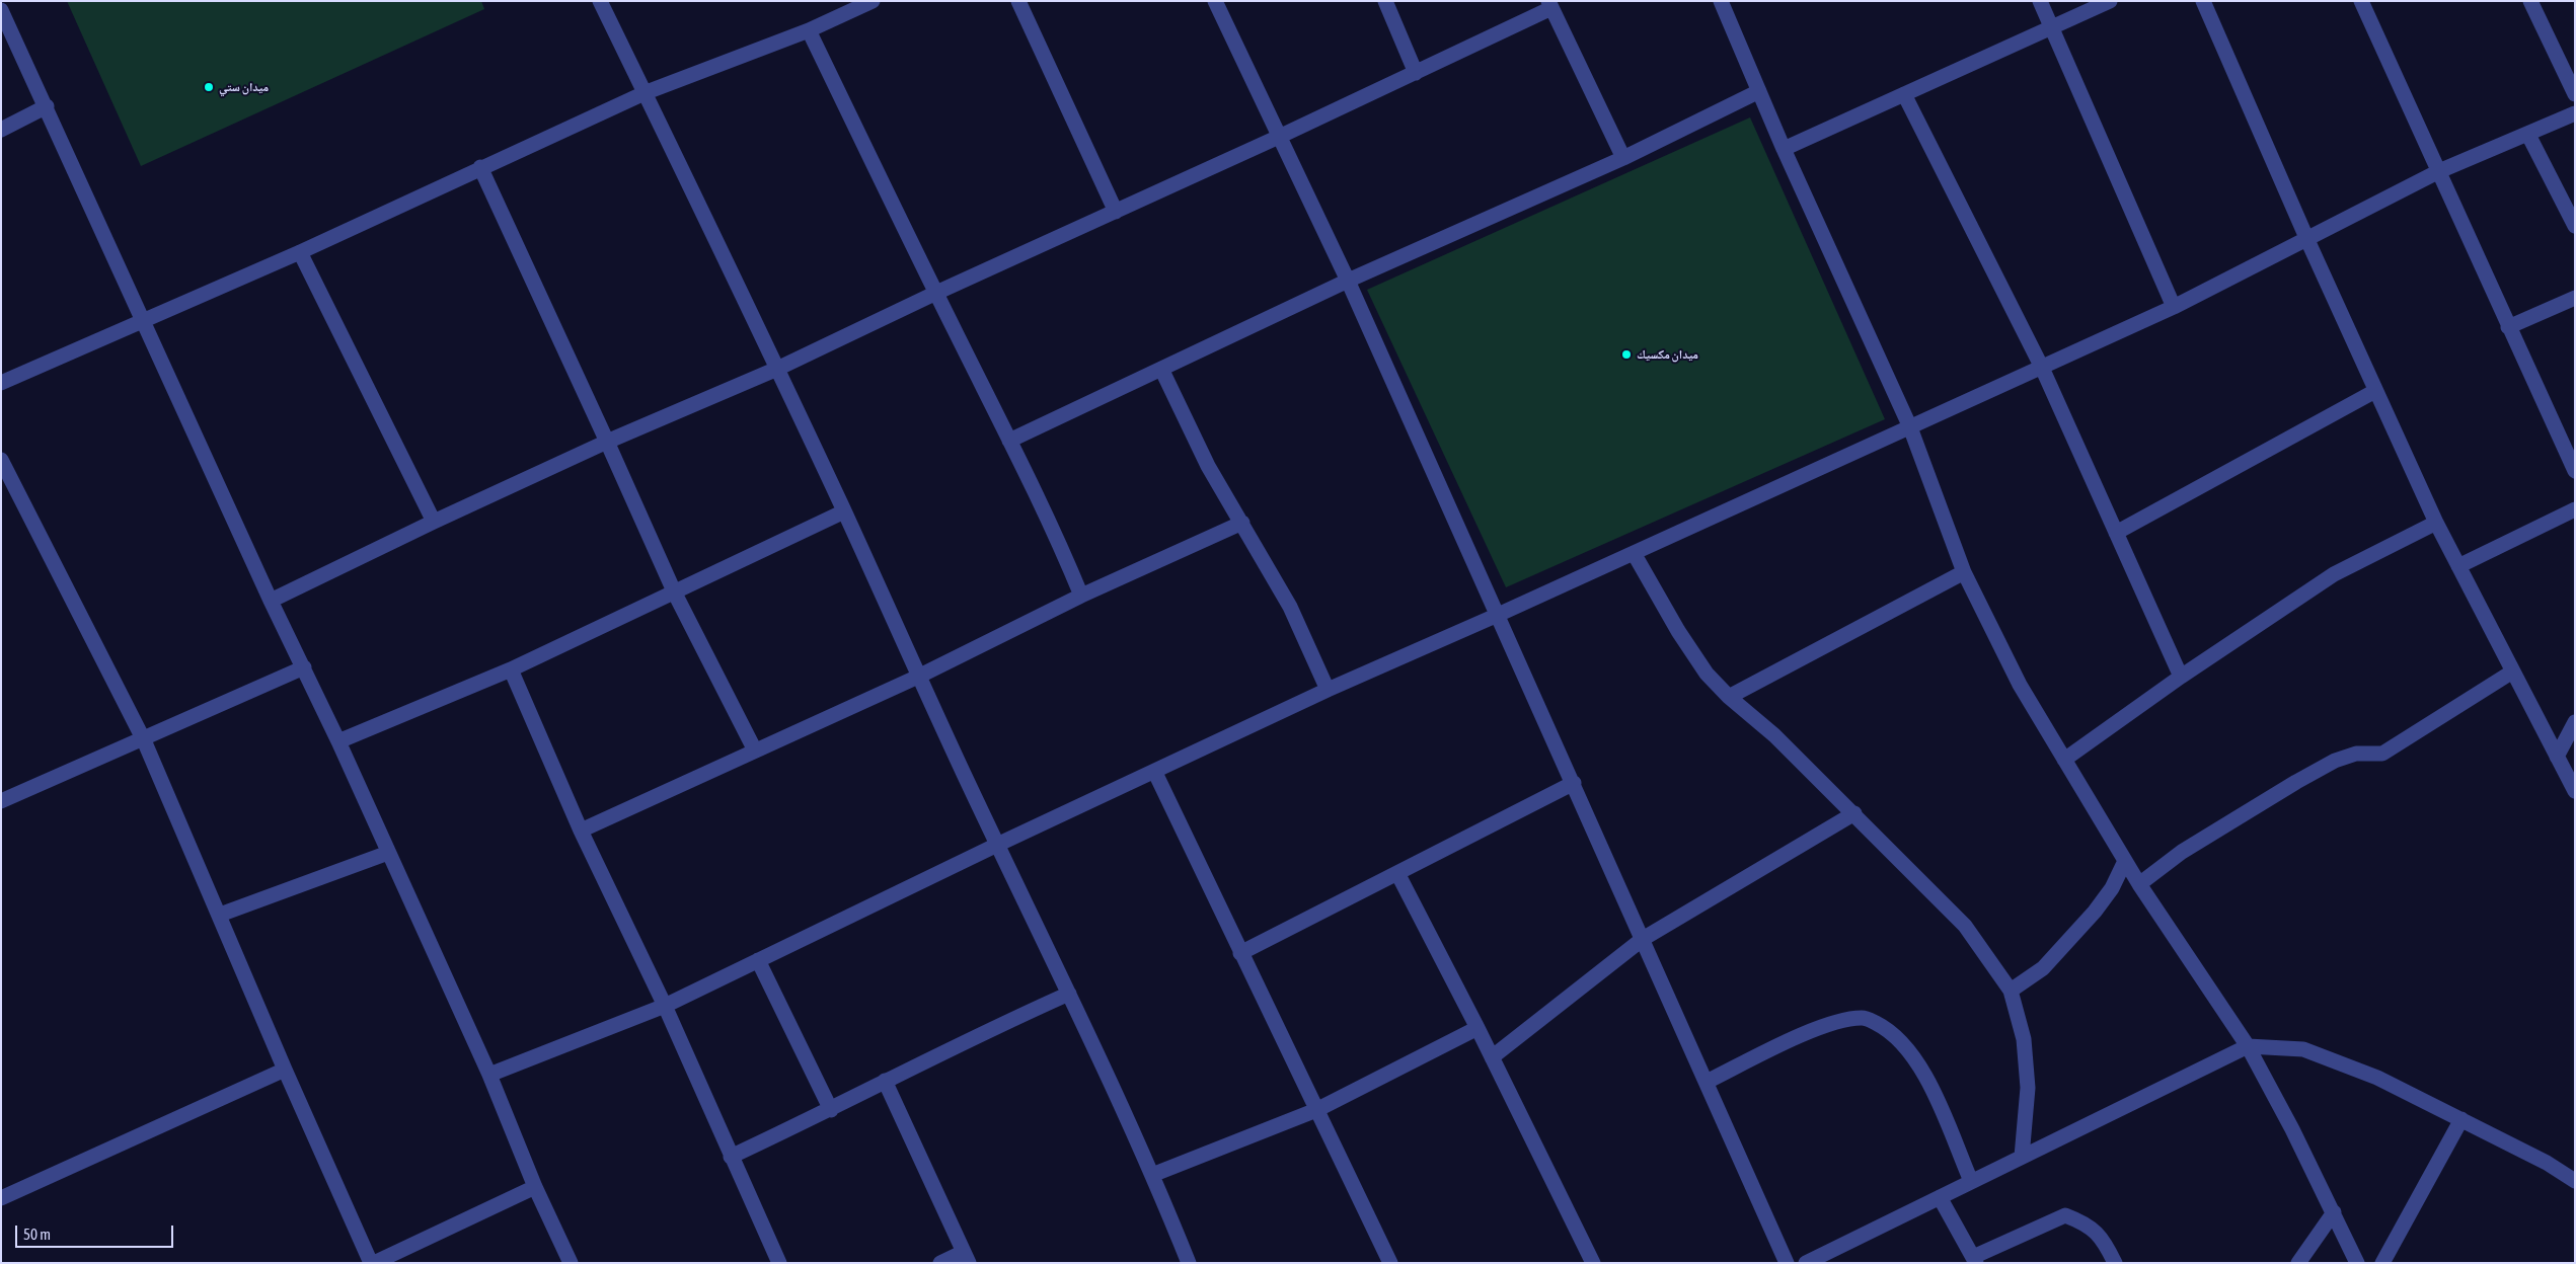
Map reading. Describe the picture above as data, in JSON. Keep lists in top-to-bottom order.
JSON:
{
  "places": ["ميدان ستي", "ميدان مكسيك"],
  "scale_bar": "50 m"
}
